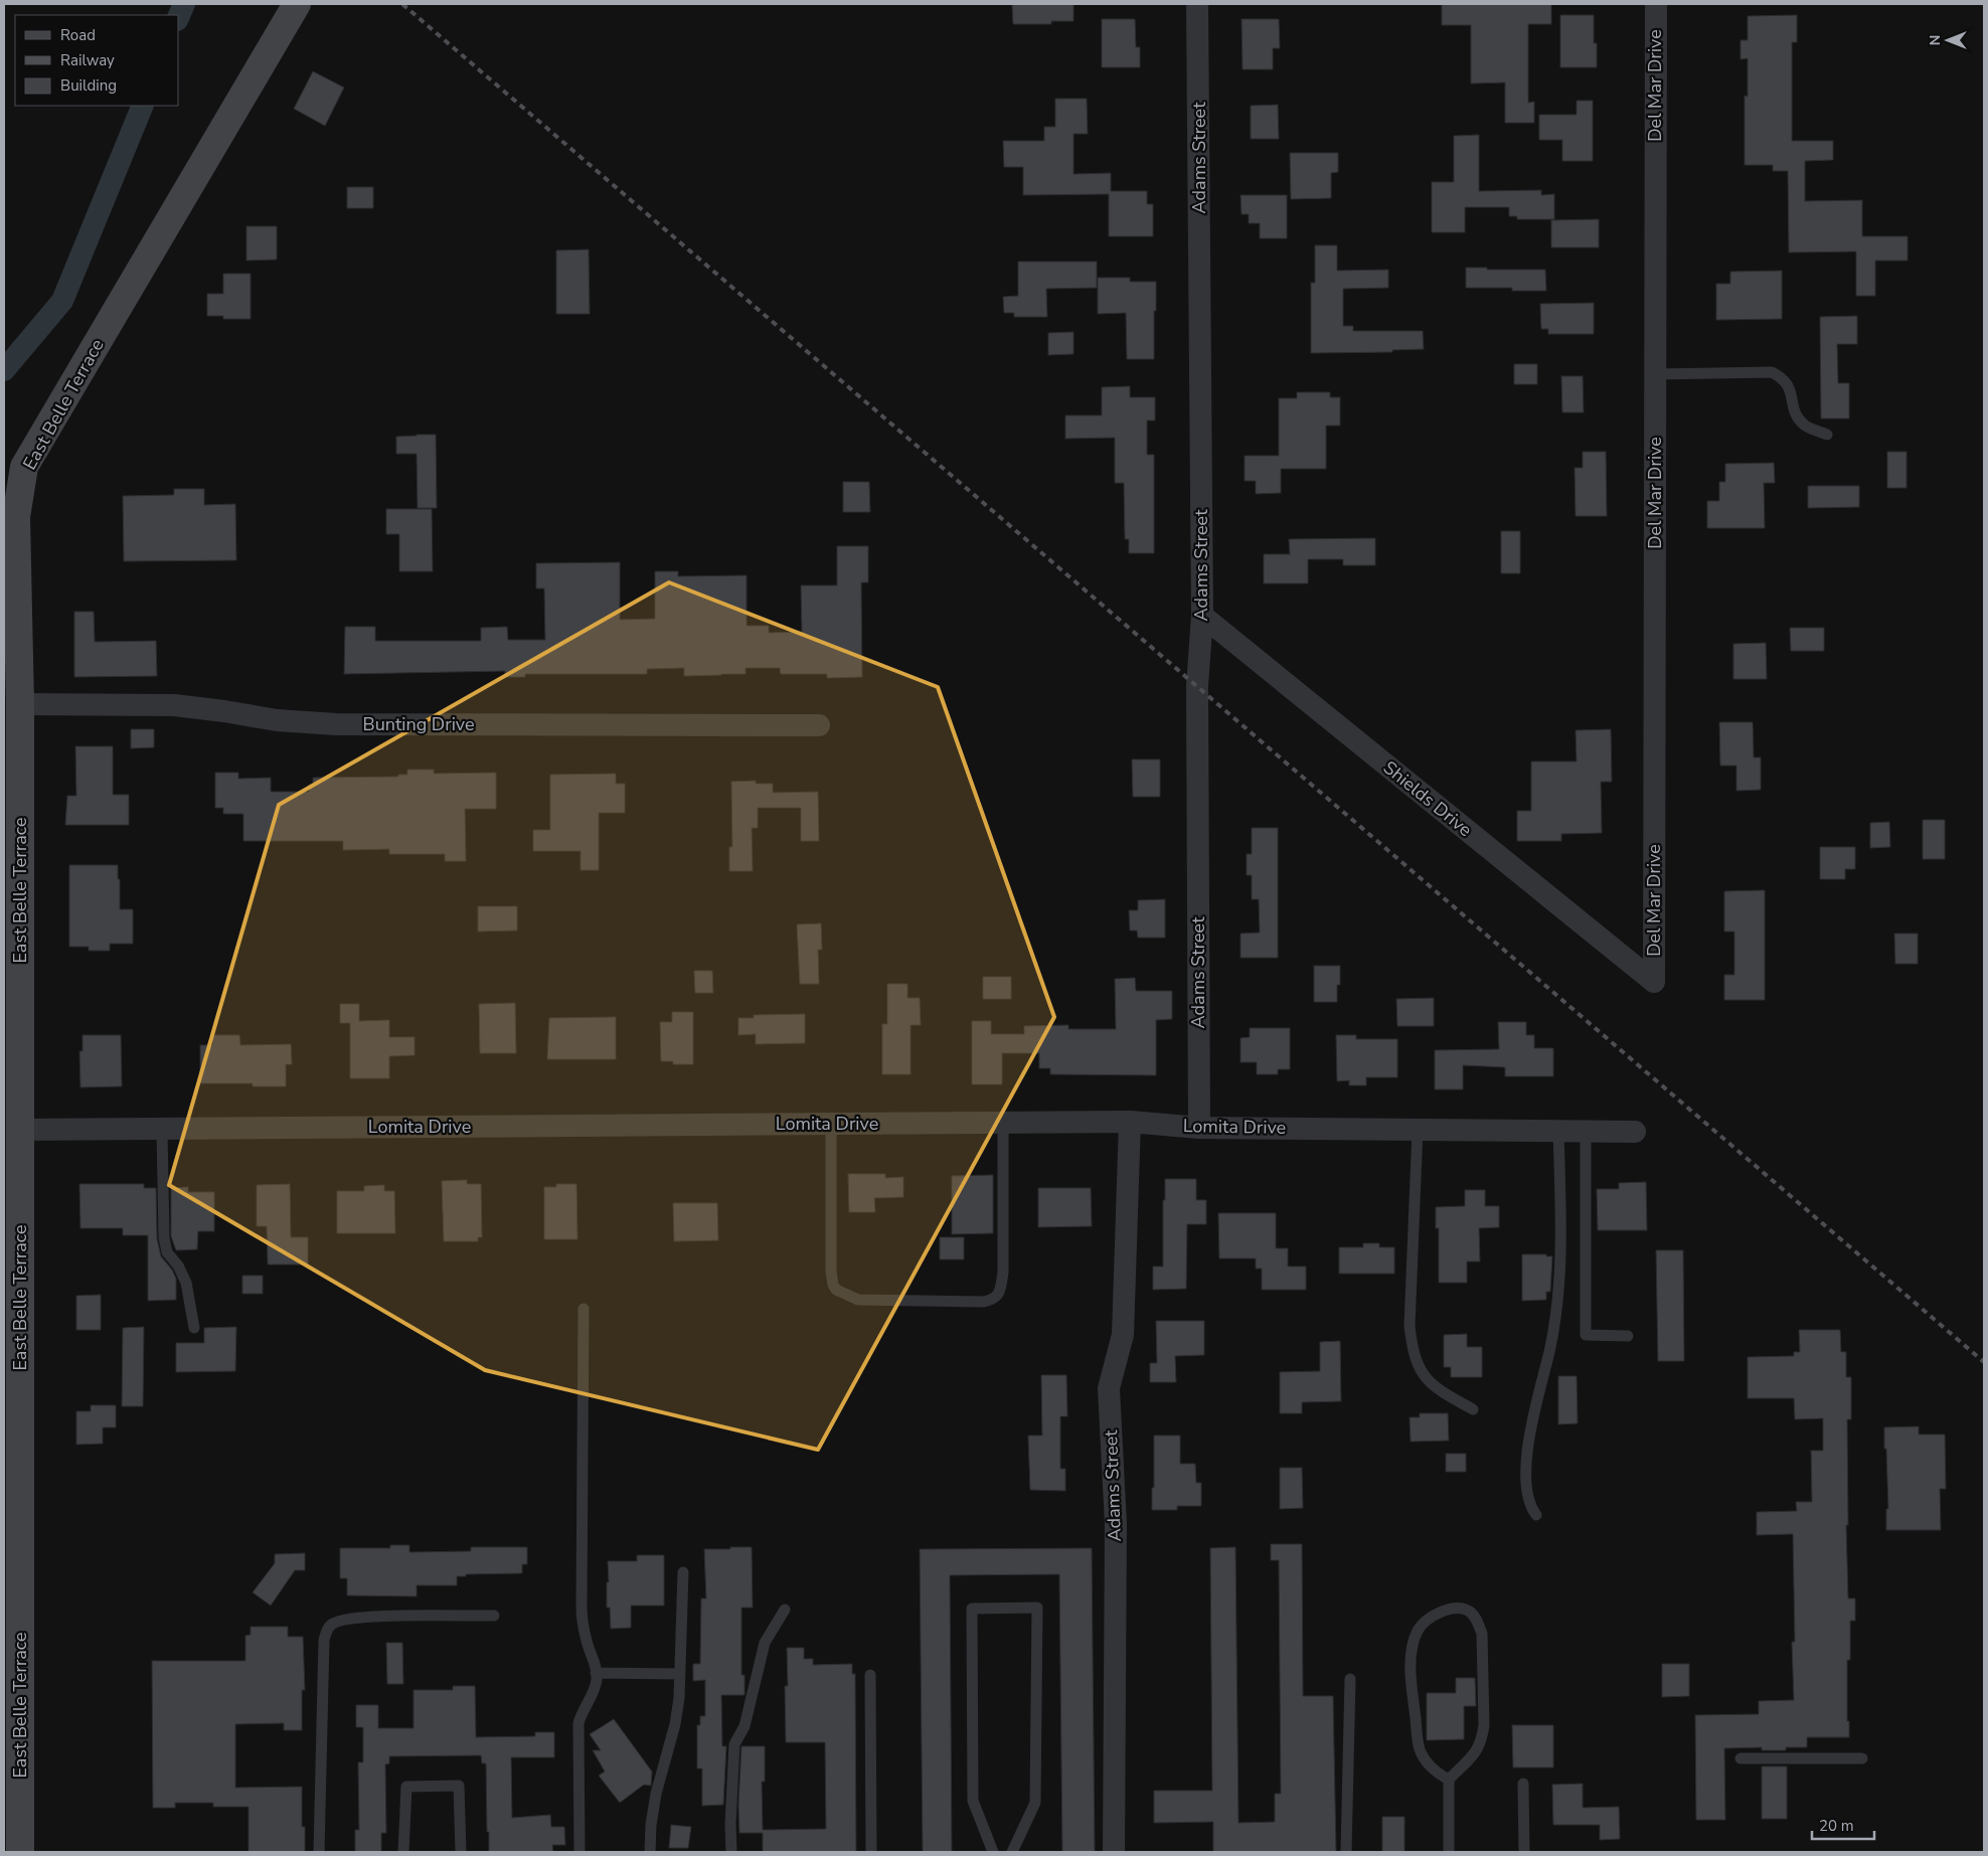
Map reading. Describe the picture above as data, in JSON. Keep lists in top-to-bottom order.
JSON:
{
  "streets": {
    "street": [
      "Del Mar Drive",
      "Adams Street",
      "East Belle Terrace",
      "Bunting Drive",
      "Shields Drive",
      "Lomita Drive"
    ]
  },
  "crossings": [
    ["Del Mar Drive", "Shields Drive"],
    ["Adams Street", "Shields Drive"],
    ["Adams Street", "Lomita Drive"],
    ["East Belle Terrace", "Bunting Drive"],
    ["East Belle Terrace", "Lomita Drive"]
  ],
  "legend": ["Road", "Railway", "Building"],
  "scale_bar": "20 m",
  "north": "left"
}
